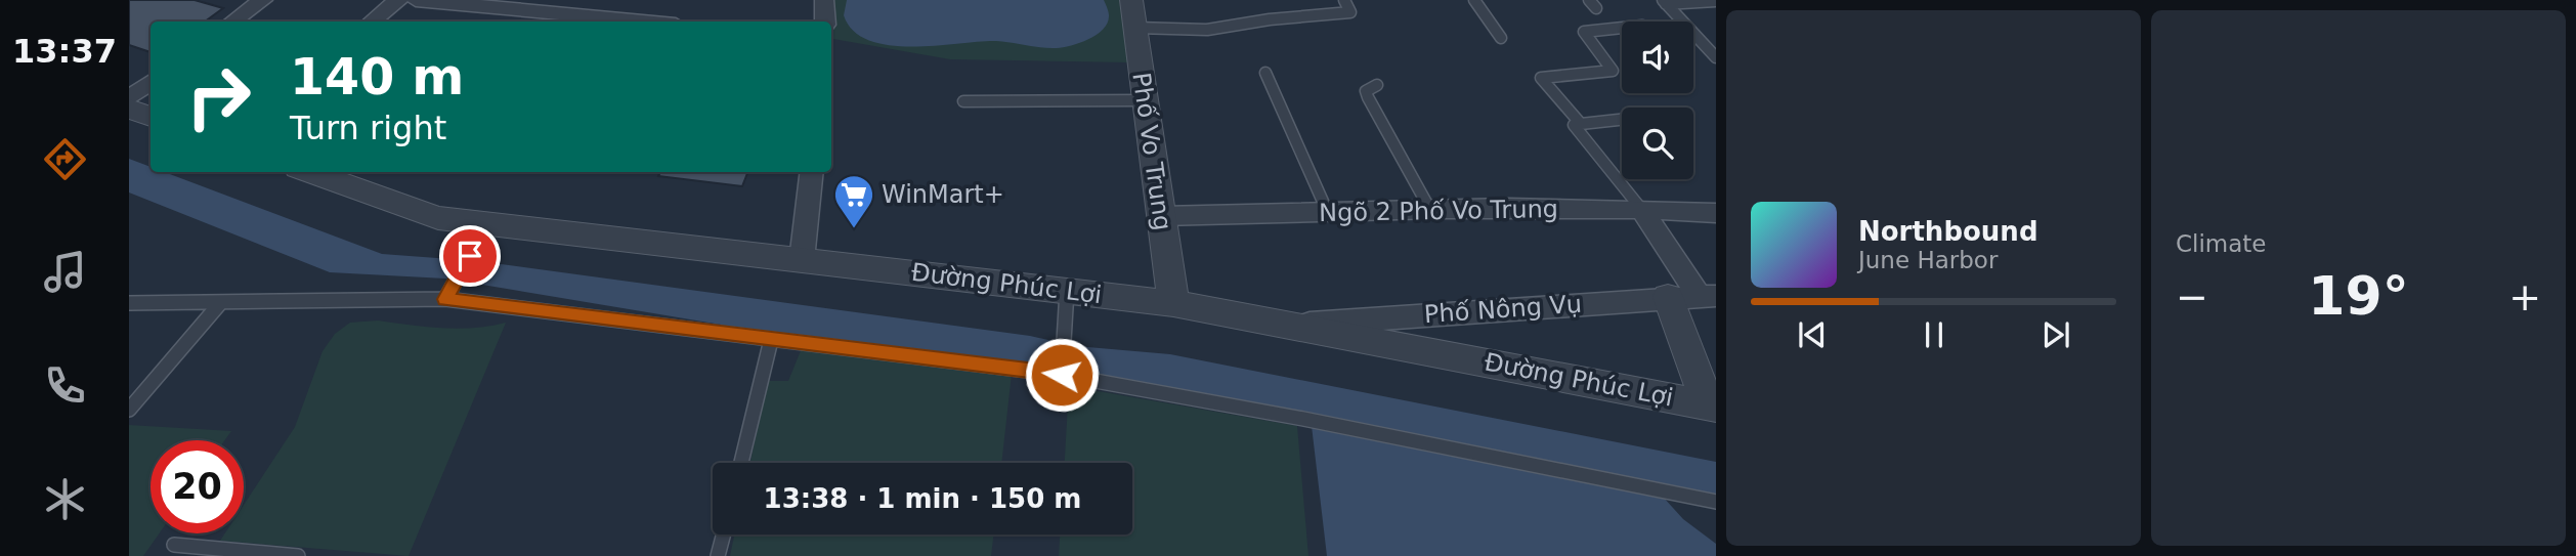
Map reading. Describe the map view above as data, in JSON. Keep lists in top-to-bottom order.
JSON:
{
  "streets": {
    "street": [
      "Phố Vo Trung",
      "Ngõ 2 Phố Vo Trung",
      "Đường Phúc Lợi",
      "Phố Nông Vụ"
    ]
  },
  "crossings": [
    ["Phố Vo Trung", "Ngõ 2 Phố Vo Trung"],
    ["Phố Vo Trung", "Đường Phúc Lợi"],
    ["Đường Phúc Lợi", "Phố Nông Vụ"]
  ],
  "places": {
    "supermarket": ["WinMart+"]
  },
  "page": {
    "tabs": "13:37",
    "tile": "Climate",
    "turn": ["140 m", "Turn right"],
    "song": ["Northbound", "June Harbor"],
    "heat": ["−", "19°", "+"],
    "limit": "20",
    "trip": "13:38 · 1 min · 150 m"
  }
}
